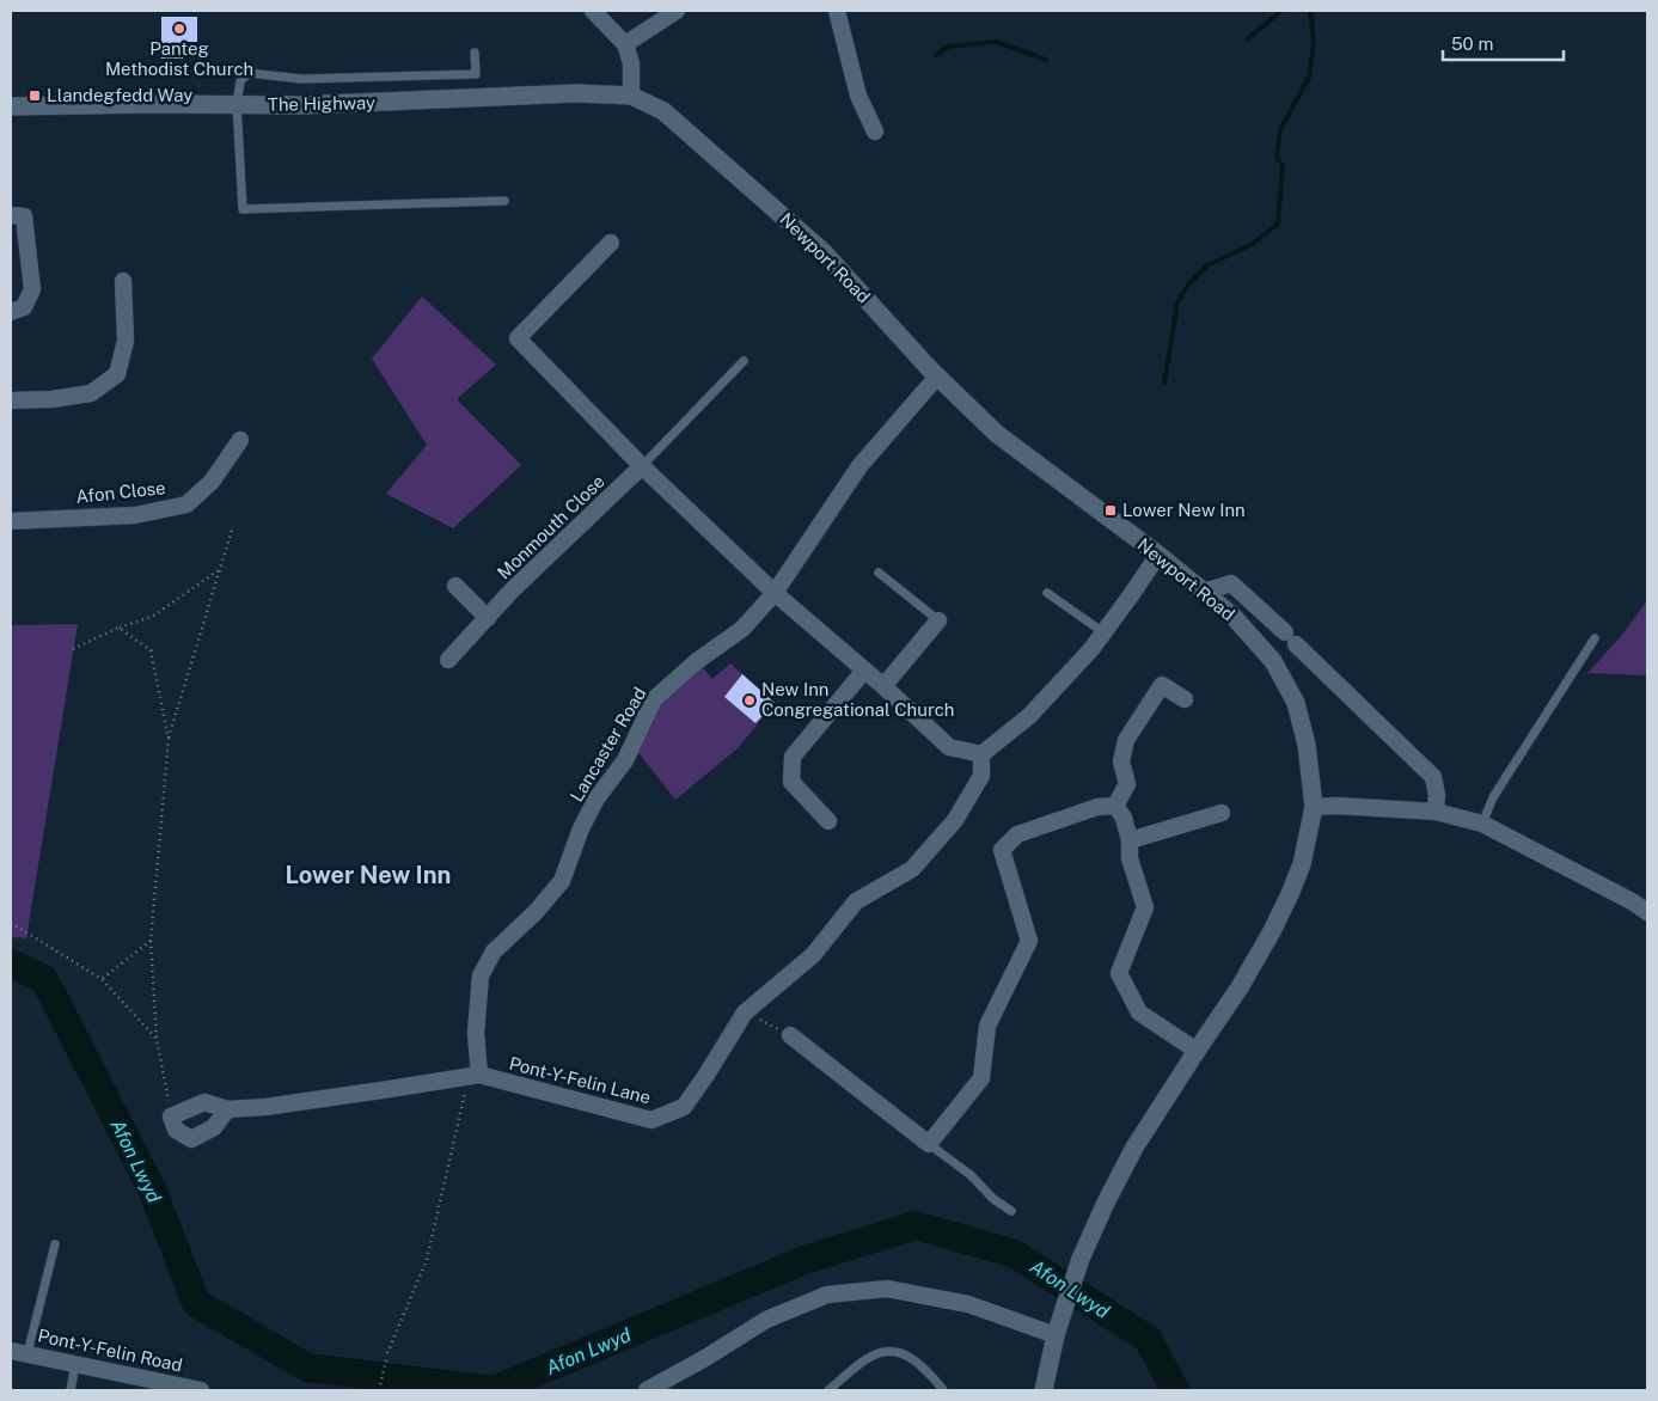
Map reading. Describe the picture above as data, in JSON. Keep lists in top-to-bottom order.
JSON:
{
  "streets": {
    "street": [
      "The Highway",
      "Newport Road",
      "Afon Close",
      "Monmouth Close",
      "Lancaster Road",
      "Pont-Y-Felin Lane",
      "Pont-Y-Felin Road"
    ]
  },
  "crossings": [
    ["The Highway", "Newport Road"],
    ["Newport Road", "Lancaster Road"],
    ["Lancaster Road", "Pont-Y-Felin Lane"]
  ],
  "districts": ["Lower New Inn"],
  "water": ["Afon Lwyd"],
  "places": {
    "other": ["Panteg Methodist Church", "New Inn Congregational Church"],
    "transit": ["Llandegfedd Way", "Lower New Inn"]
  },
  "scale_bar": "50 m"
}
